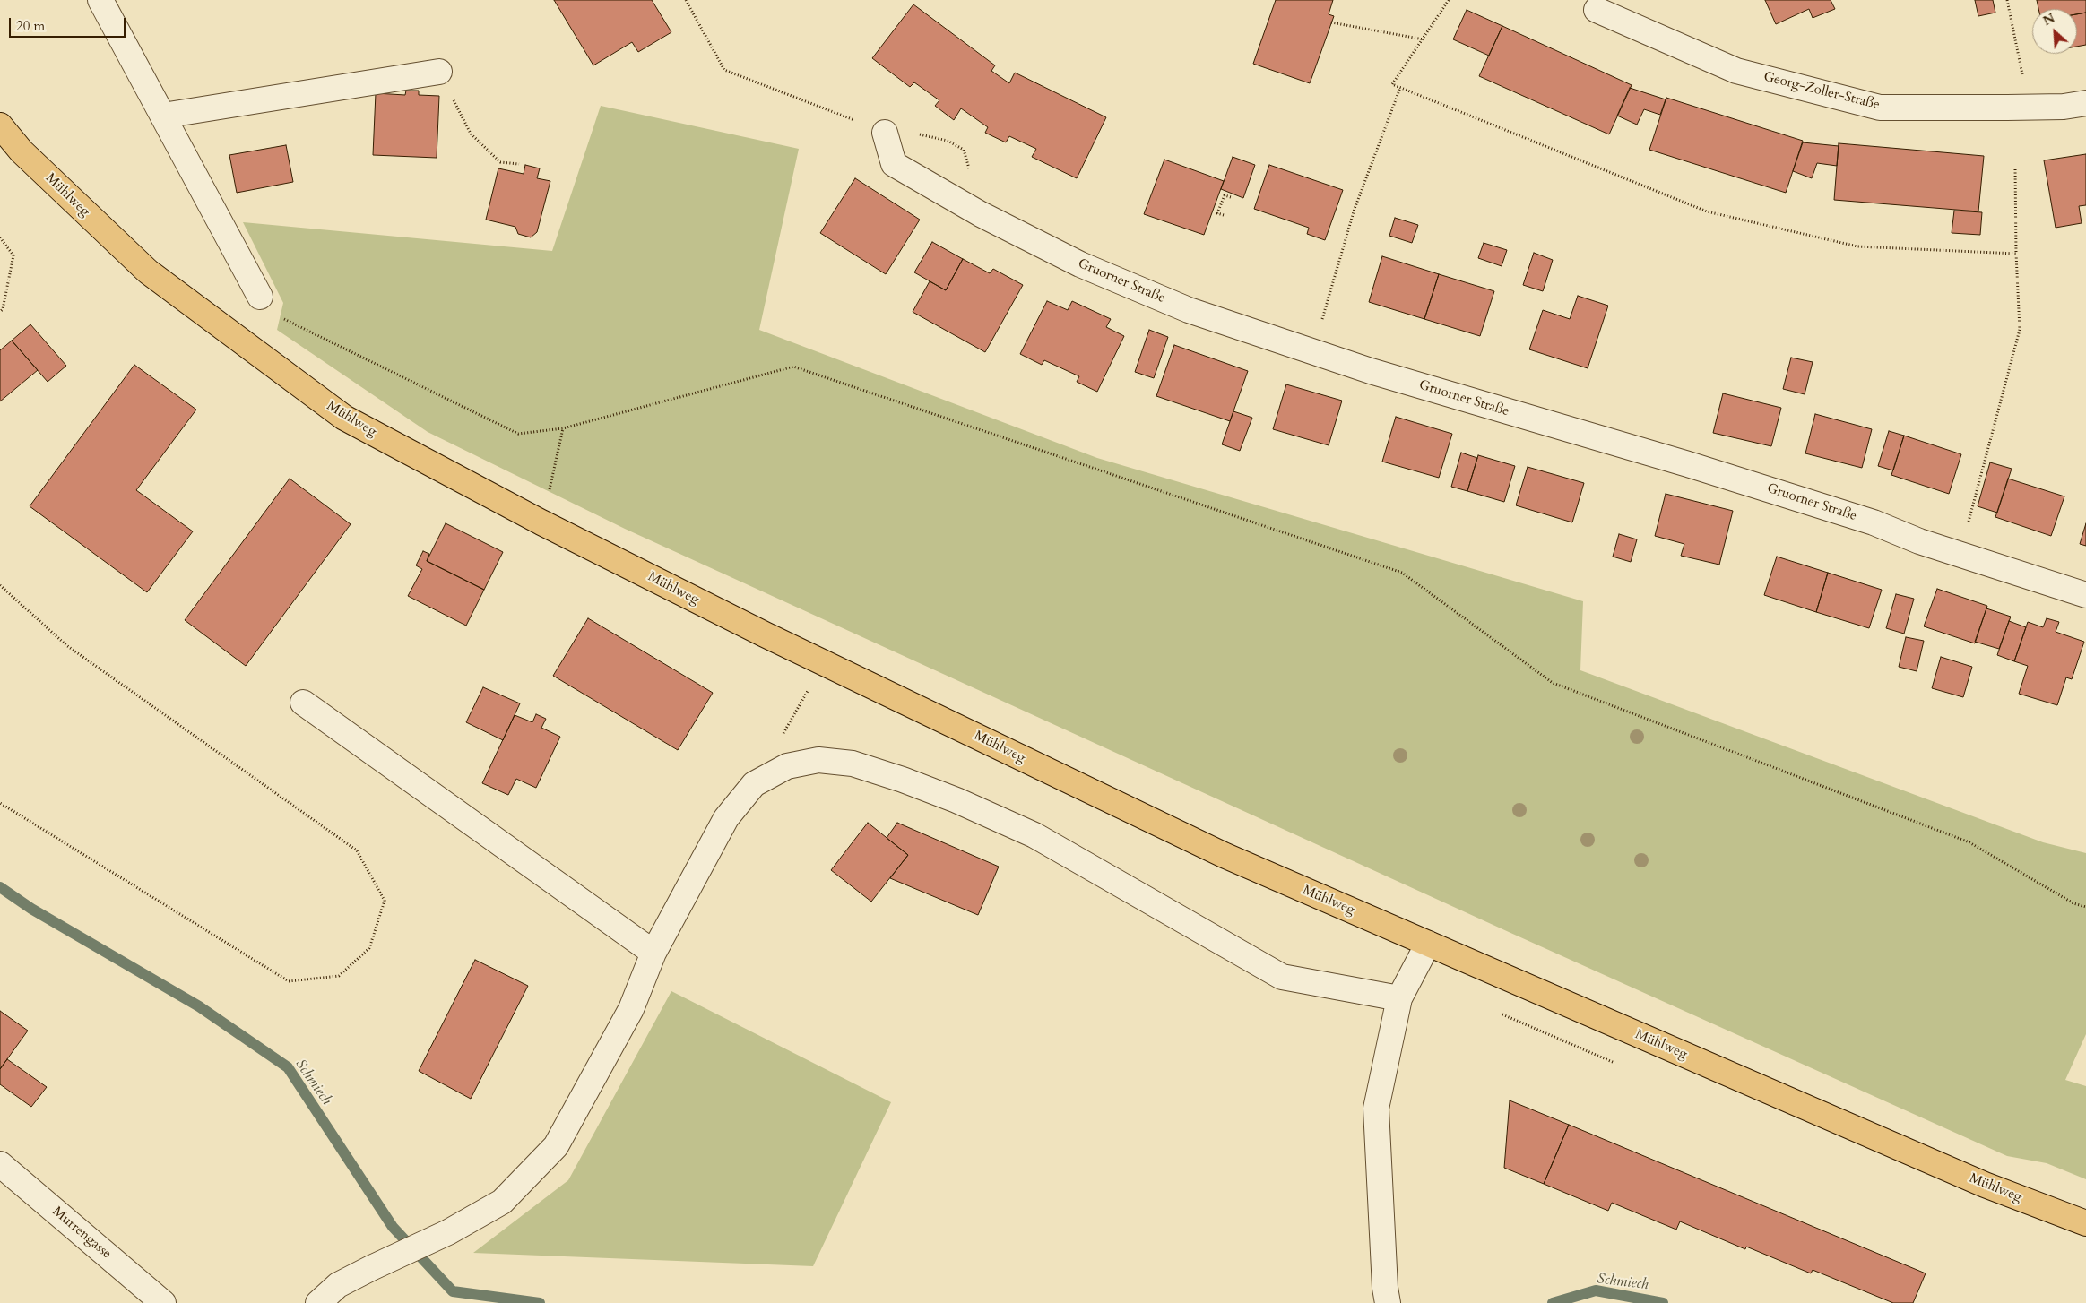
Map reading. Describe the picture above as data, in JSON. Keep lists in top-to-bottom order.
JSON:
{
  "streets": {
    "main road": ["Mühlweg"],
    "street": ["Georg-Zoller-Straße", "Gruorner Straße", "Murrengasse"]
  },
  "water": ["Schmiech"],
  "scale_bar": "20 m",
  "north": "top left"
}
